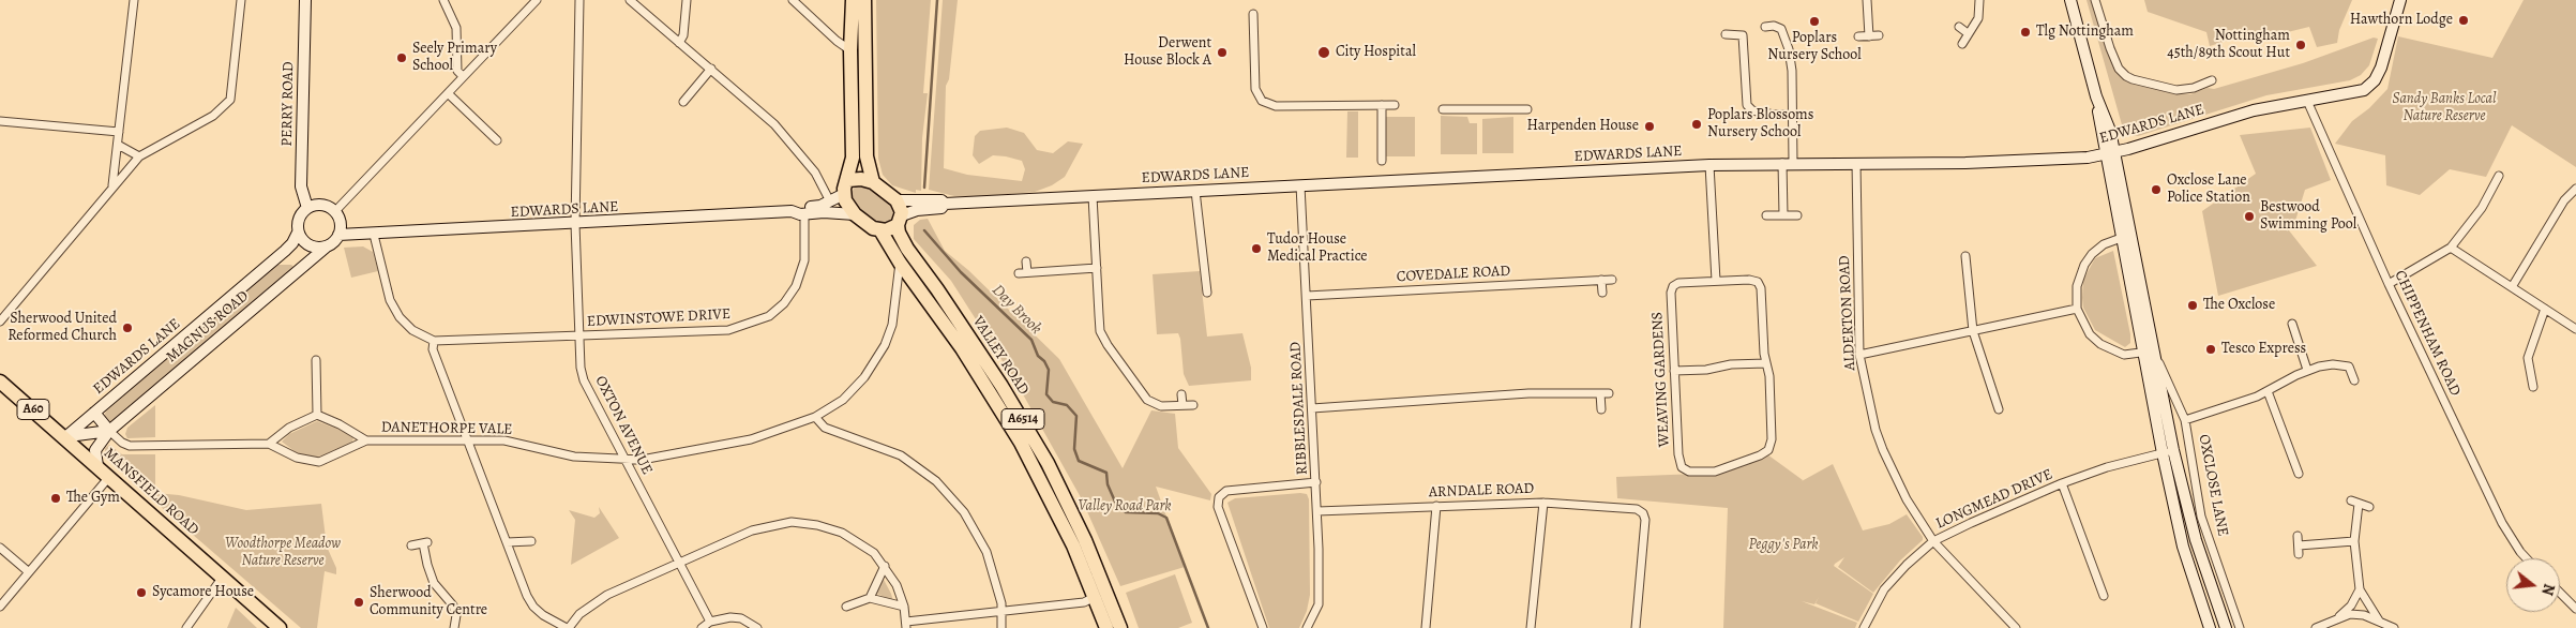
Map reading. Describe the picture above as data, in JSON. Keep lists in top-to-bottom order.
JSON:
{
  "streets": {
    "highway": [
      "VALLEY ROAD",
      "A60",
      "A6514",
      "MANSFIELD ROAD"
    ],
    "street": [
      "PERRY ROAD",
      "EDWARDS LANE",
      "COVEDALE ROAD",
      "ALDERTON ROAD",
      "EDWINSTOWE DRIVE",
      "MAGNUS ROAD",
      "CHIPPENHAM ROAD",
      "WEAVING GARDENS",
      "RIBBLESDALE ROAD",
      "OXTON AVENUE",
      "DANETHORPE VALE",
      "OXCLOSE LANE",
      "ARNDALE ROAD",
      "LONGMEAD DRIVE"
    ]
  },
  "crossings": [
    ["PERRY ROAD", "EDWARDS LANE"],
    ["PERRY ROAD", "MAGNUS ROAD"],
    ["EDWARDS LANE", "ALDERTON ROAD"],
    ["EDWARDS LANE", "EDWINSTOWE DRIVE"],
    ["EDWARDS LANE", "MAGNUS ROAD"],
    ["EDWARDS LANE", "CHIPPENHAM ROAD"],
    ["EDWARDS LANE", "VALLEY ROAD"],
    ["EDWARDS LANE", "RIBBLESDALE ROAD"],
    ["EDWARDS LANE", "A6514"],
    ["EDWARDS LANE", "OXTON AVENUE"],
    ["EDWARDS LANE", "OXCLOSE LANE"],
    ["EDWARDS LANE", "MANSFIELD ROAD"],
    ["COVEDALE ROAD", "RIBBLESDALE ROAD"],
    ["ALDERTON ROAD", "LONGMEAD DRIVE"],
    ["EDWINSTOWE DRIVE", "OXTON AVENUE"],
    ["MAGNUS ROAD", "DANETHORPE VALE"],
    ["MAGNUS ROAD", "MANSFIELD ROAD"],
    ["VALLEY ROAD", "A6514"],
    ["VALLEY ROAD", "DANETHORPE VALE"],
    ["RIBBLESDALE ROAD", "ARNDALE ROAD"],
    ["OXTON AVENUE", "DANETHORPE VALE"],
    ["OXCLOSE LANE", "LONGMEAD DRIVE"]
  ],
  "water": ["Day Brook"],
  "parks": [
    "Sandy Banks Local Nature Reserve",
    "Valley Road Park",
    "Woodthorpe Meadow Nature Reserve",
    "Peggy's Park"
  ],
  "places": [
    "Hawthorn Lodge",
    "Poplars Nursery School",
    "Tlg Nottingham",
    "Nottingham 45th/89th Scout Hut",
    "Derwent House Block A",
    "City Hospital",
    "Seely Primary School",
    "Poplars Blossoms Nursery School",
    "Harpenden House",
    "Oxclose Lane Police Station",
    "Bestwood Swimming Pool",
    "Tudor House Medical Practice",
    "The Oxclose",
    "Sherwood United Reformed Church",
    "Tesco Express",
    "The Gym",
    "Sycamore House",
    "Sherwood Community Centre"
  ],
  "north": "right"
}
